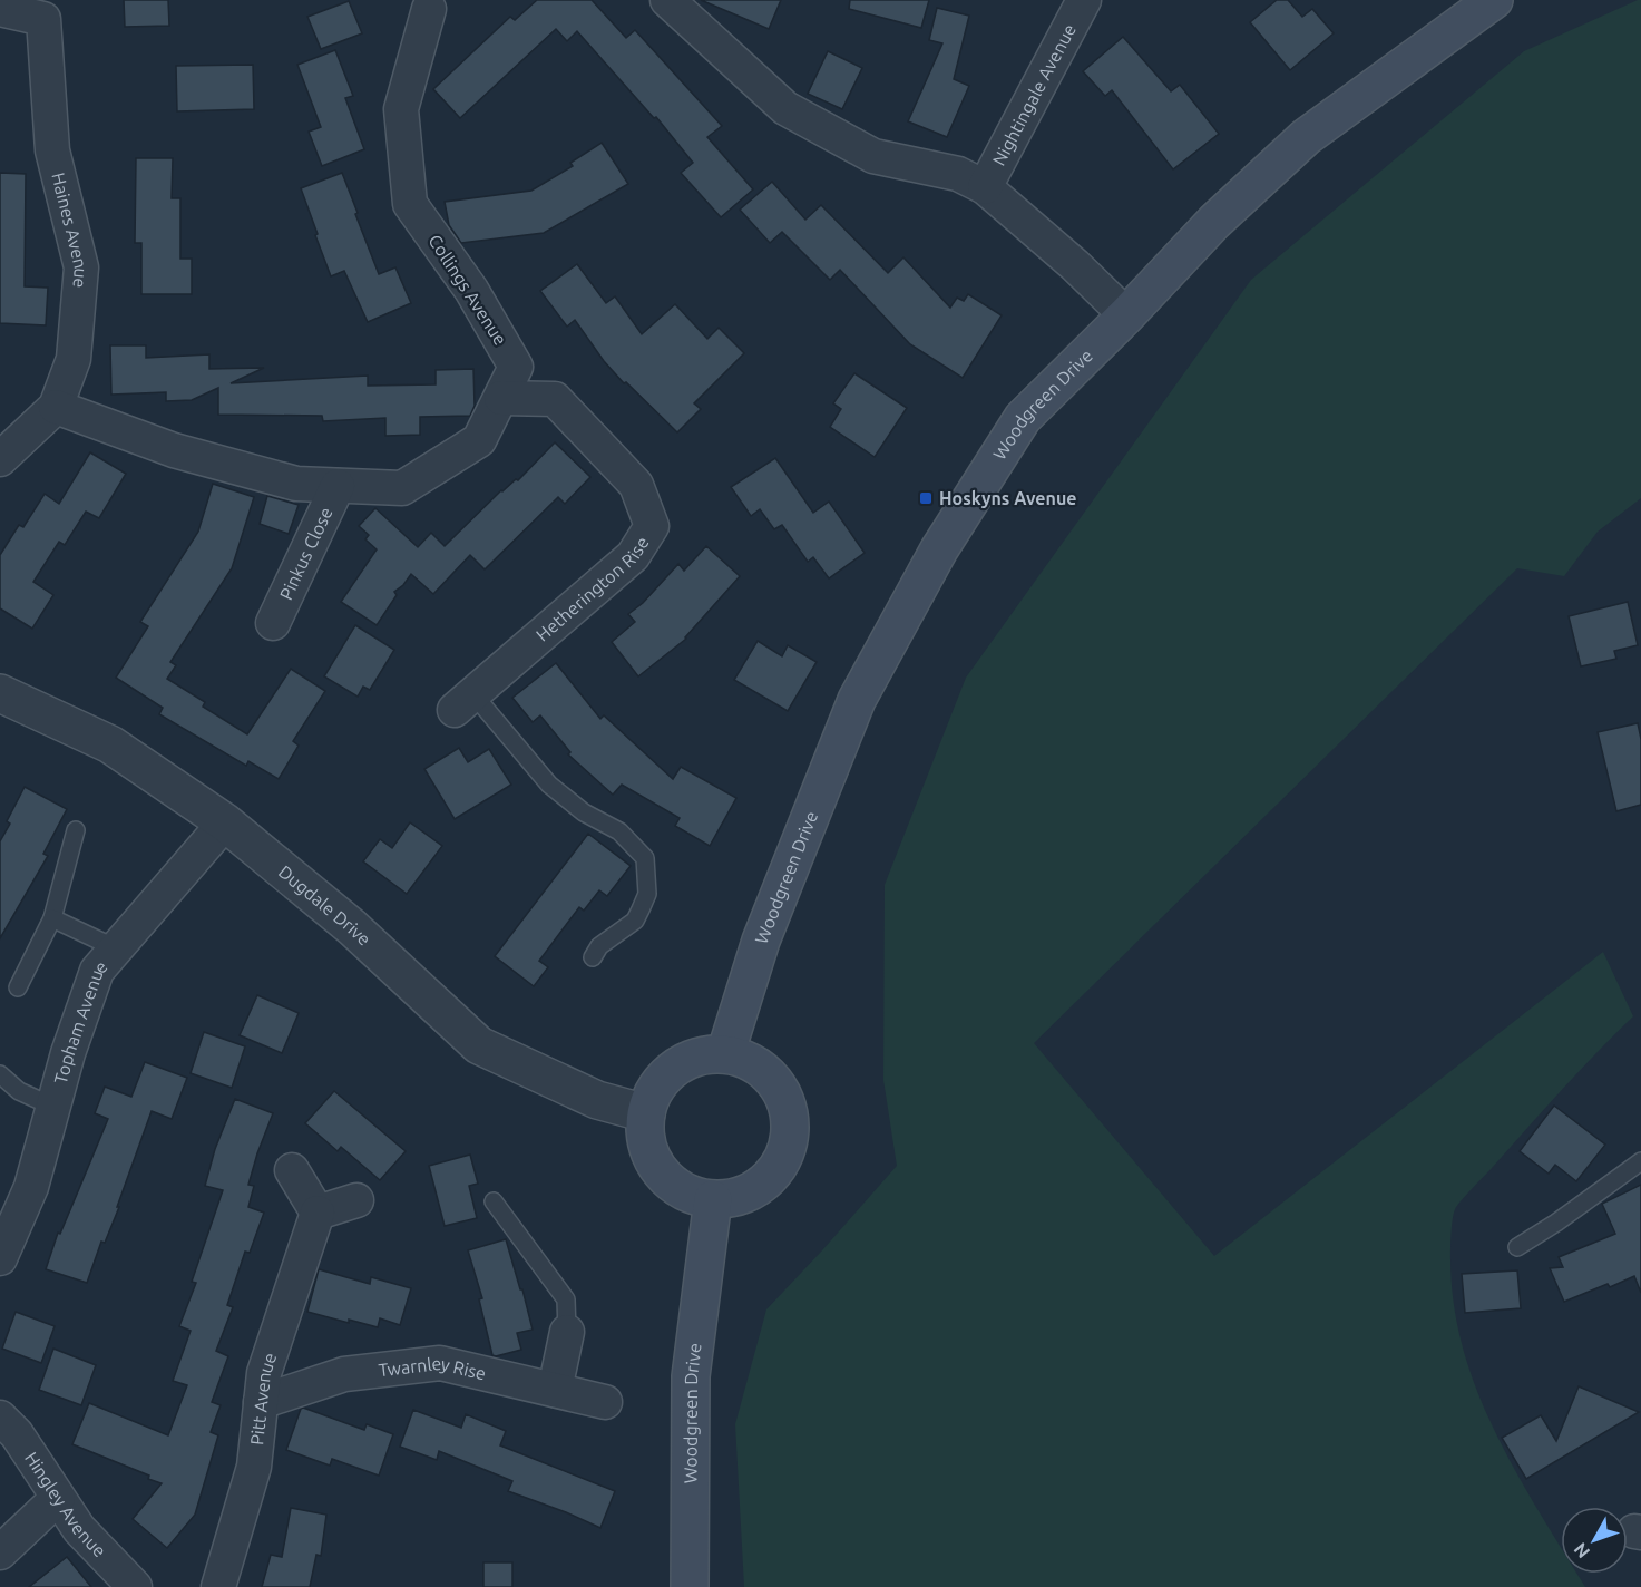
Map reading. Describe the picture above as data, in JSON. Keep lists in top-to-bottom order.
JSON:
{
  "streets": {
    "main road": ["Woodgreen Drive"],
    "street": [
      "Nightingale Avenue",
      "Haines Avenue",
      "Collings Avenue",
      "Pinkus Close",
      "Hetherington Rise",
      "Dugdale Drive",
      "Topham Avenue",
      "Twarnley Rise",
      "Pitt Avenue",
      "Hingley Avenue"
    ]
  },
  "crossings": [
    ["Haines Avenue", "Collings Avenue"],
    ["Collings Avenue", "Pinkus Close"],
    ["Collings Avenue", "Hetherington Rise"],
    ["Woodgreen Drive", "Dugdale Drive"],
    ["Dugdale Drive", "Topham Avenue"],
    ["Twarnley Rise", "Pitt Avenue"]
  ],
  "places": {
    "transit": ["Hoskyns Avenue"]
  },
  "north": "bottom left"
}
